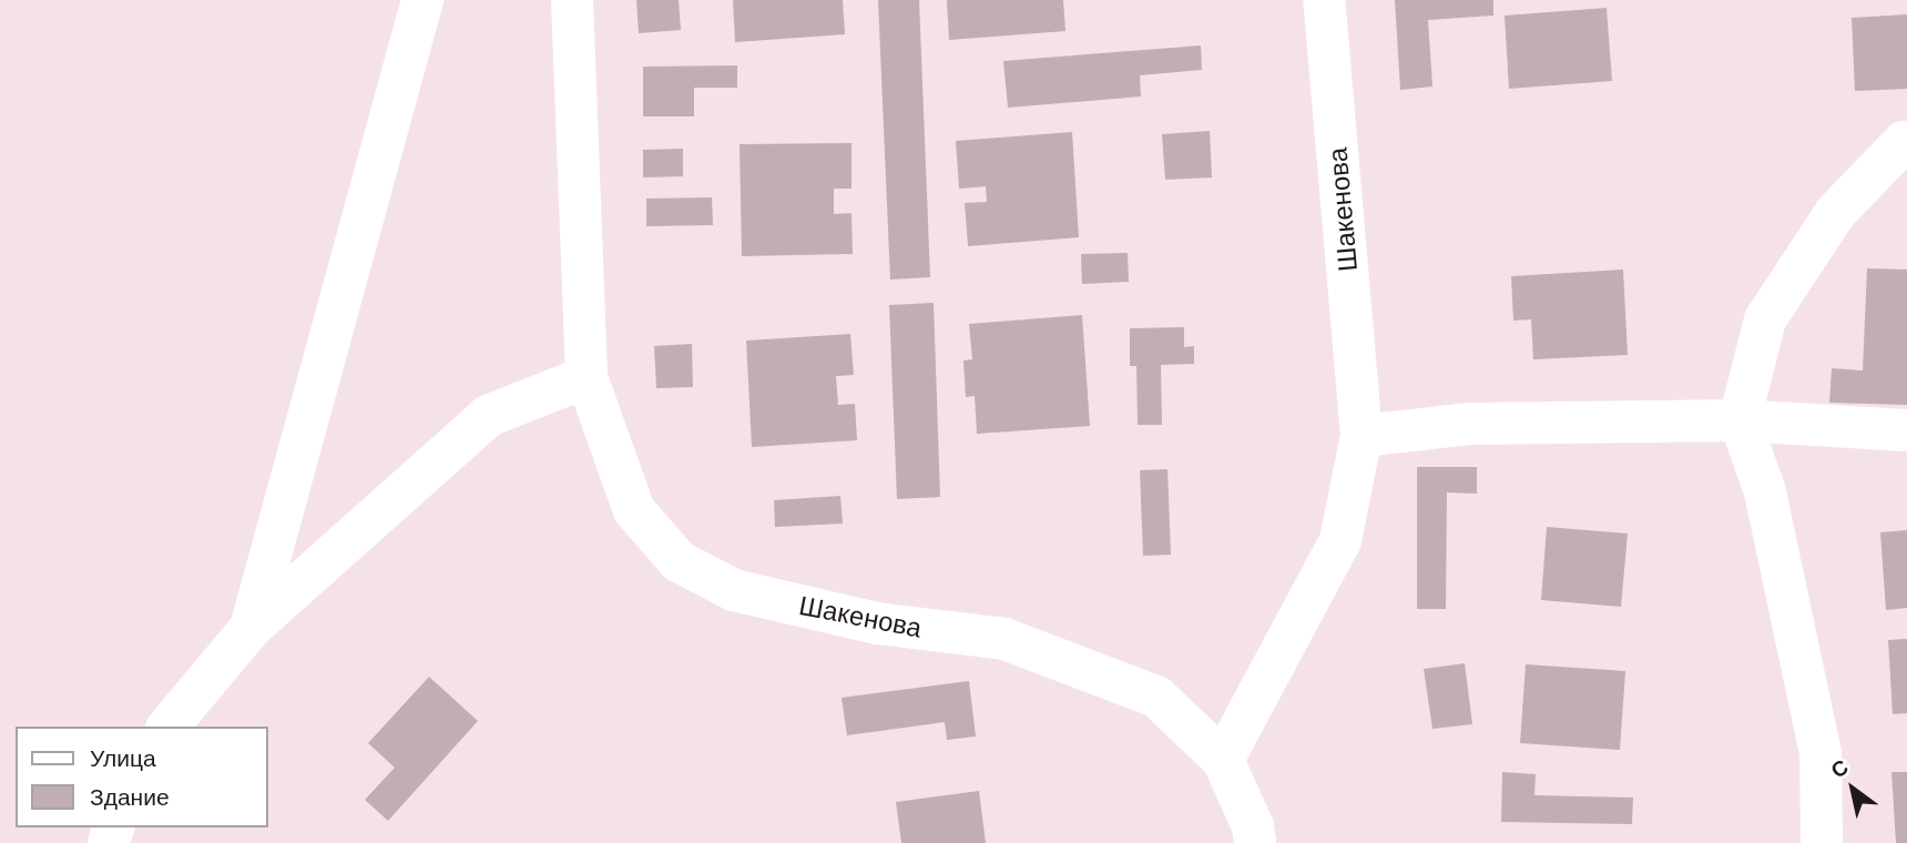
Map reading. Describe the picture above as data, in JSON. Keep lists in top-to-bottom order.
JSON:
{
  "streets": {
    "street": ["Шакенова"]
  },
  "legend": ["Улица", "Здание"],
  "north": "top left"
}
